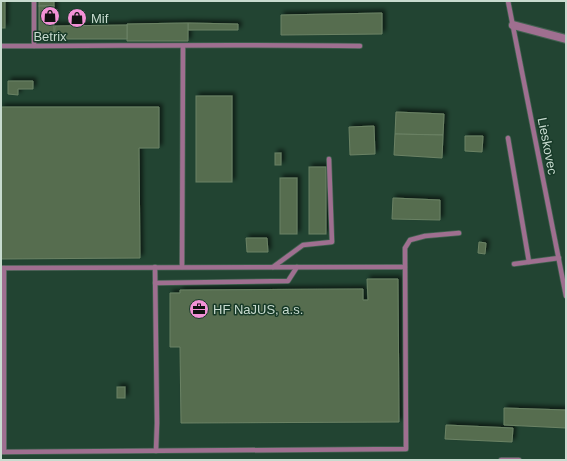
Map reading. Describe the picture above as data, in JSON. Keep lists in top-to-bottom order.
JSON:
{
  "streets": {
    "lane": ["Lieskovec"]
  },
  "places": {
    "shop": ["Betrix", "Mif"],
    "office": ["HF NaJUS, a.s."]
  }
}
